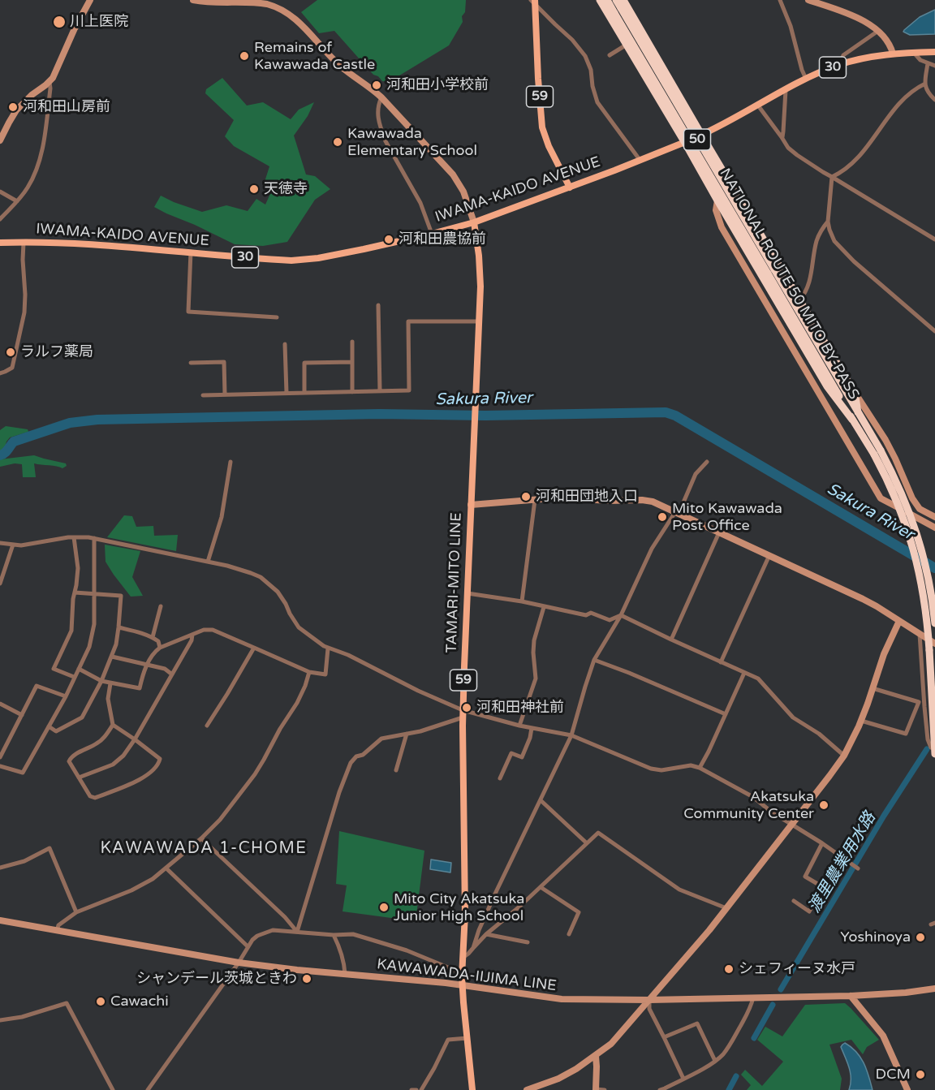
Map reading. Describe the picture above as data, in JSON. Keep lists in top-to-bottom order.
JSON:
{
  "streets": {
    "highway": ["50", "NATIONAL ROUTE 50 MITO BY-PASS"],
    "main road": [
      "30",
      "59",
      "IWAMA-KAIDO AVENUE",
      "TAMARI-MITO LINE"
    ],
    "street": ["KAWAWADA-IIJIMA LINE"]
  },
  "crossings": [
    ["59", "IWAMA-KAIDO AVENUE"],
    ["50", "NATIONAL ROUTE 50 MITO BY-PASS"],
    ["IWAMA-KAIDO AVENUE", "TAMARI-MITO LINE"],
    ["TAMARI-MITO LINE", "KAWAWADA-IIJIMA LINE"]
  ],
  "districts": ["KAWAWADA 1-CHOME"],
  "water": ["Sakura River", "渡里農業用水路"],
  "places": [
    "川上医院",
    "Remains of Kawawada Castle",
    "河和田小学校前",
    "河和田山房前",
    "Kawawada Elementary School",
    "天徳寺",
    "河和田農協前",
    "ラルフ薬局",
    "河和田団地入口",
    "Mito Kawawada Post Office",
    "河和田神社前",
    "Akatsuka Community Center",
    "Mito City Akatsuka Junior High School",
    "Yoshinoya",
    "シェフィーヌ水戸",
    "シャンデール茨城ときわ",
    "Cawachi",
    "DCM"
  ]
}
